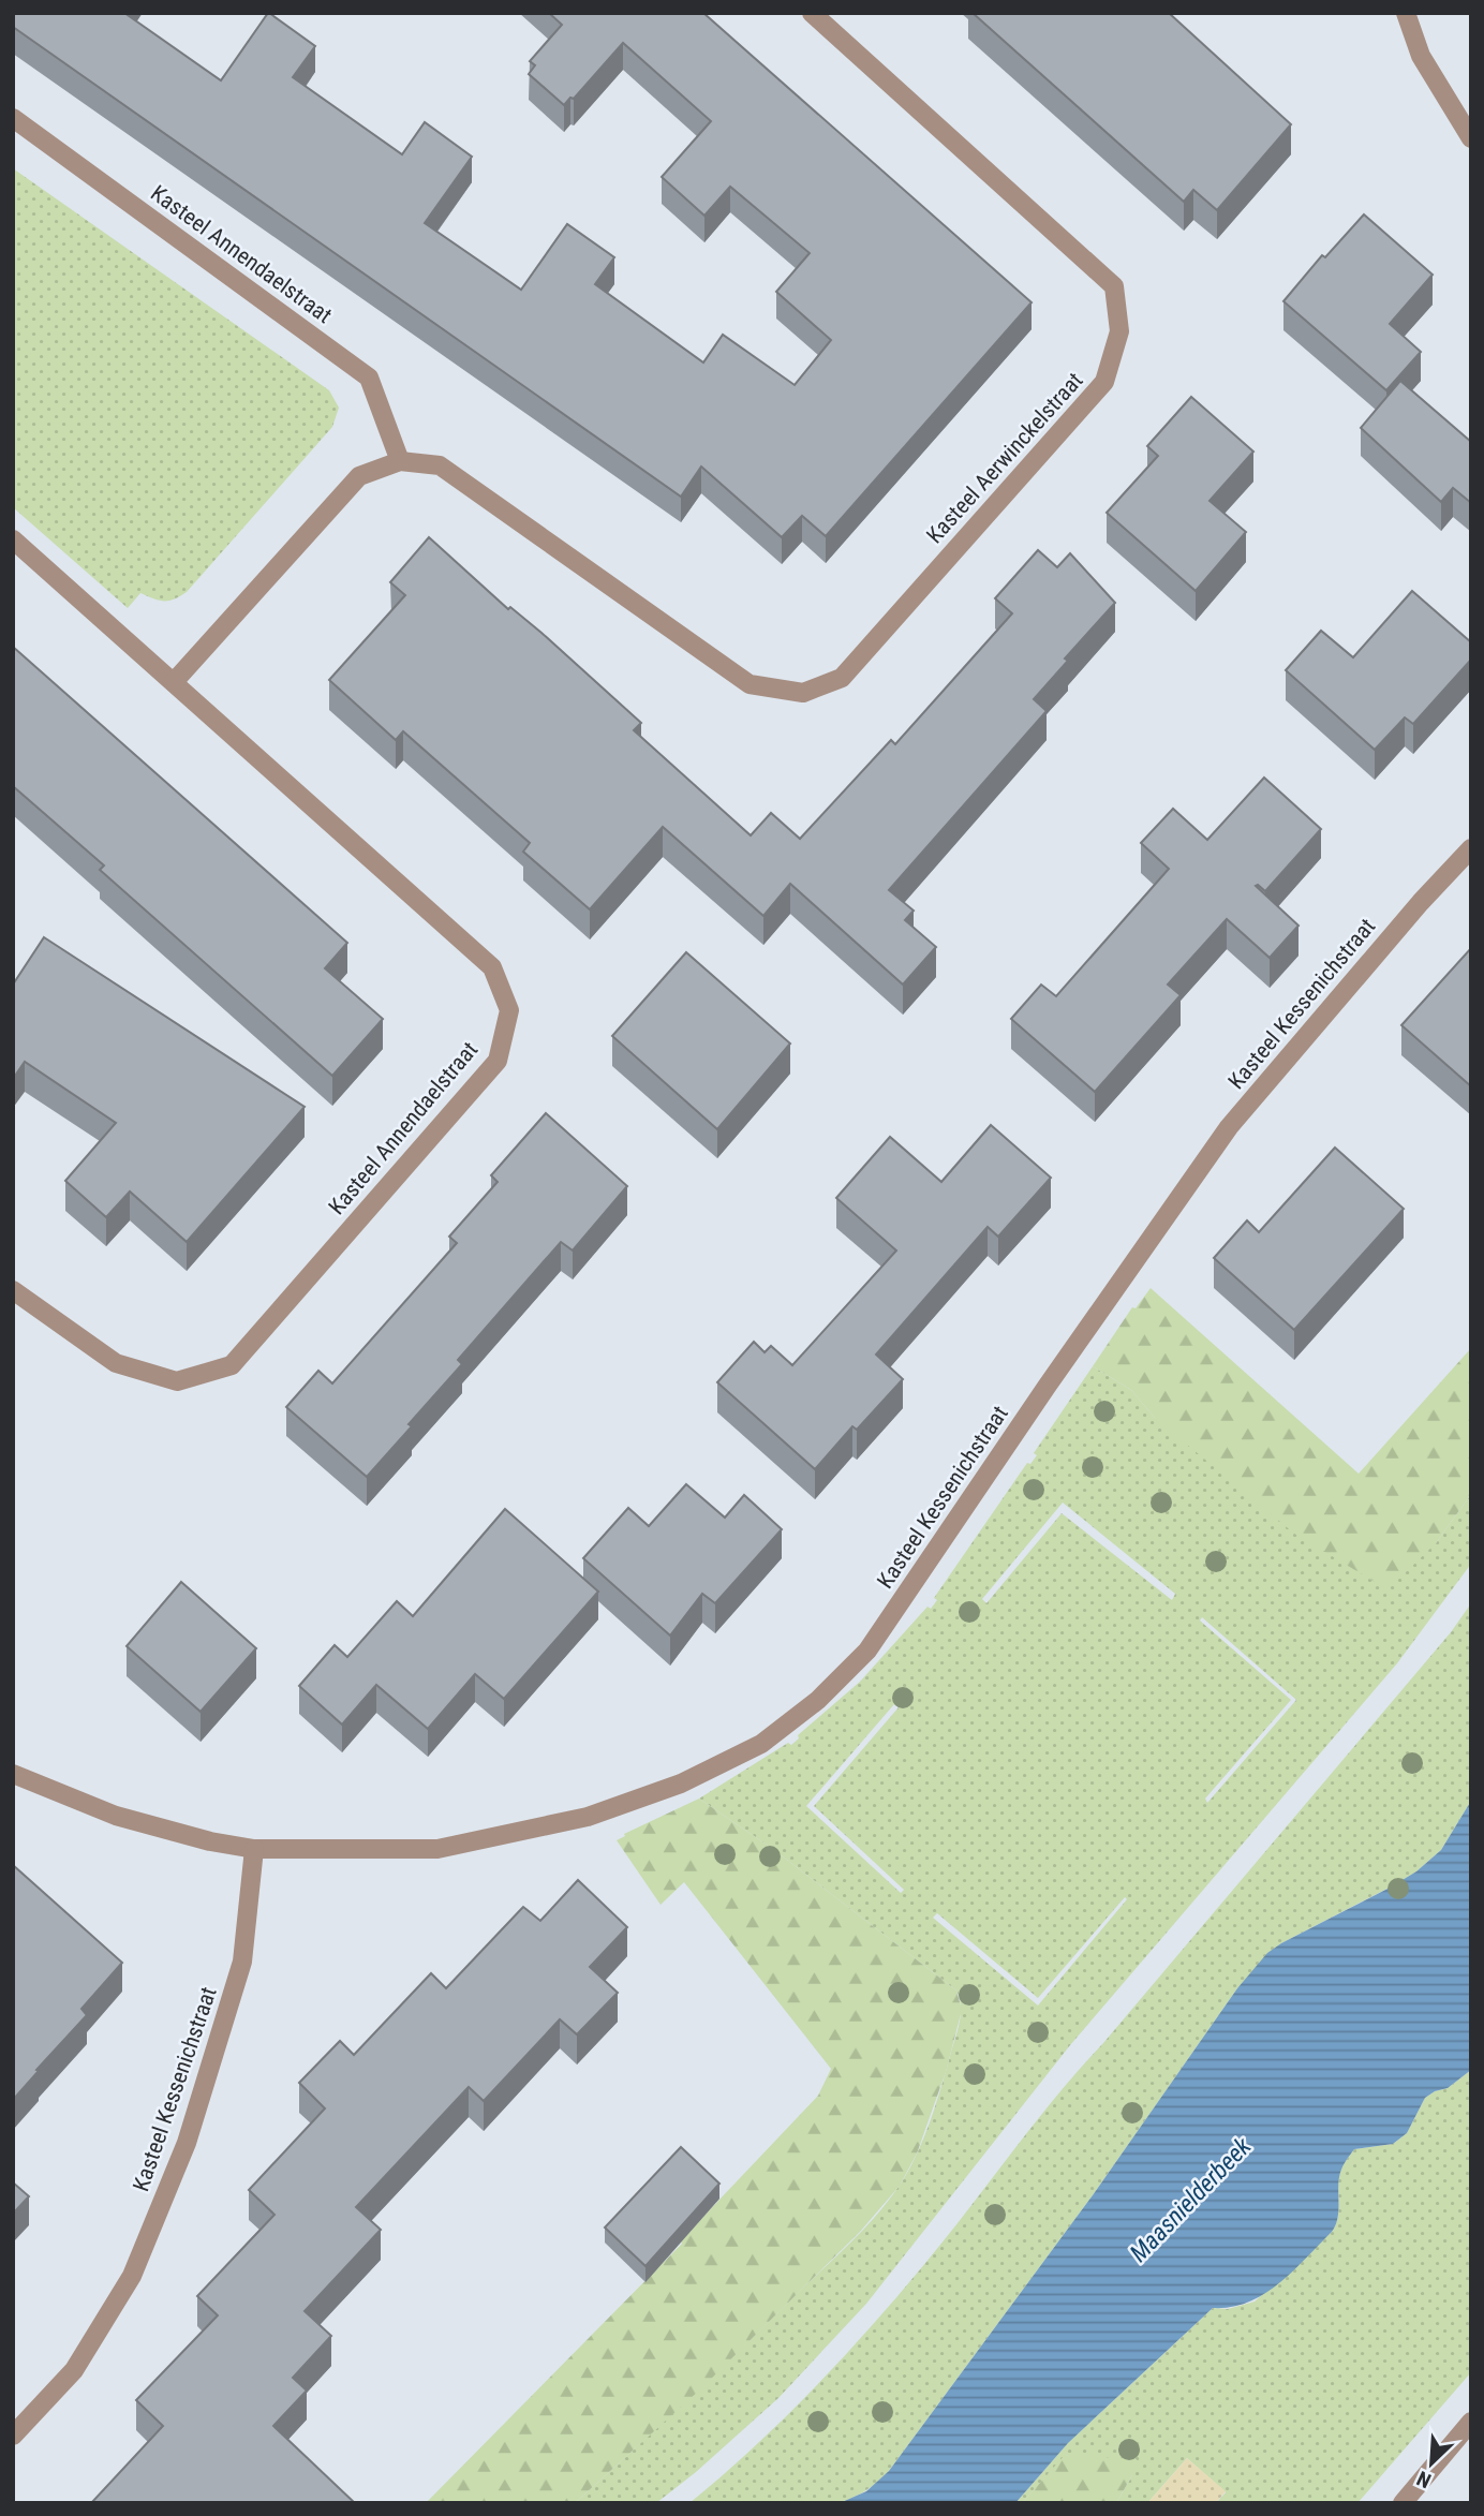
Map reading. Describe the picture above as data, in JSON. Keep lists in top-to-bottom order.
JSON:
{
  "streets": {
    "street": ["Kasteel Annendaelstraat", "Kasteel Aerwinckelstraat", "Kasteel Kessenichstraat"]
  },
  "crossings": [
    ["Kasteel Annendaelstraat", "Kasteel Aerwinckelstraat"]
  ],
  "water": ["Maasnielderbeek"],
  "north": "bottom left"
}
